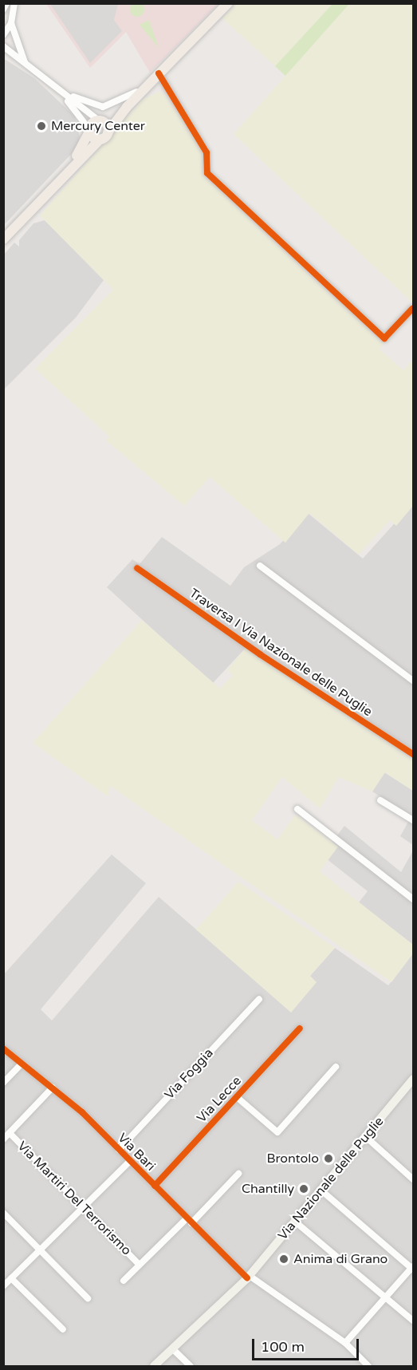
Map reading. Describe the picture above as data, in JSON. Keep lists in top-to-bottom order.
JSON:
{
  "streets": {
    "main road": ["Via Nazionale delle Puglie"],
    "street": [
      "Traversa I Via Nazionale delle Puglie",
      "Via Foggia",
      "Via Lecce",
      "Via Bari",
      "Via Martiri Del Terrorismo"
    ]
  },
  "crossings": [
    ["Via Foggia", "Via Bari"],
    ["Via Lecce", "Via Bari"],
    ["Via Bari", "Via Nazionale delle Puglie"]
  ],
  "places": [
    "Mercury Center",
    "Brontolo",
    "Chantilly",
    "Anima di Grano"
  ],
  "scale_bar": "100 m"
}
